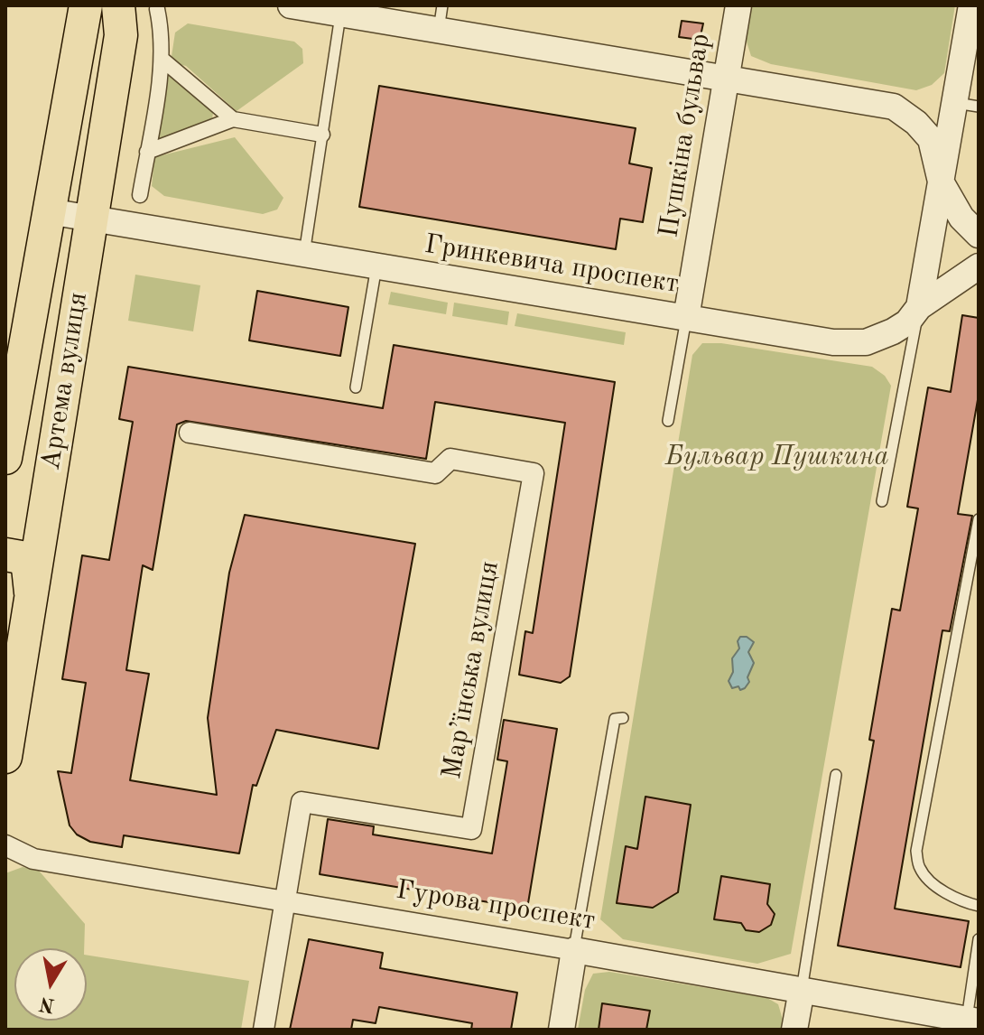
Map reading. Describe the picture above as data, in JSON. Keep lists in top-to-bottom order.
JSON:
{
  "streets": {
    "main road": ["Артема вулиця"],
    "street": [
      "Пушкіна бульвар",
      "Гринкевича проспект",
      "Мар’їнська вулиця",
      "Гурова проспект"
    ]
  },
  "crossings": [
    ["Пушкіна бульвар", "Гринкевича проспект"],
    ["Гринкевича проспект", "Артема вулиця"],
    ["Мар’їнська вулиця", "Гурова проспект"]
  ],
  "parks": ["Бульвар Пушкина"],
  "north": "bottom"
}
